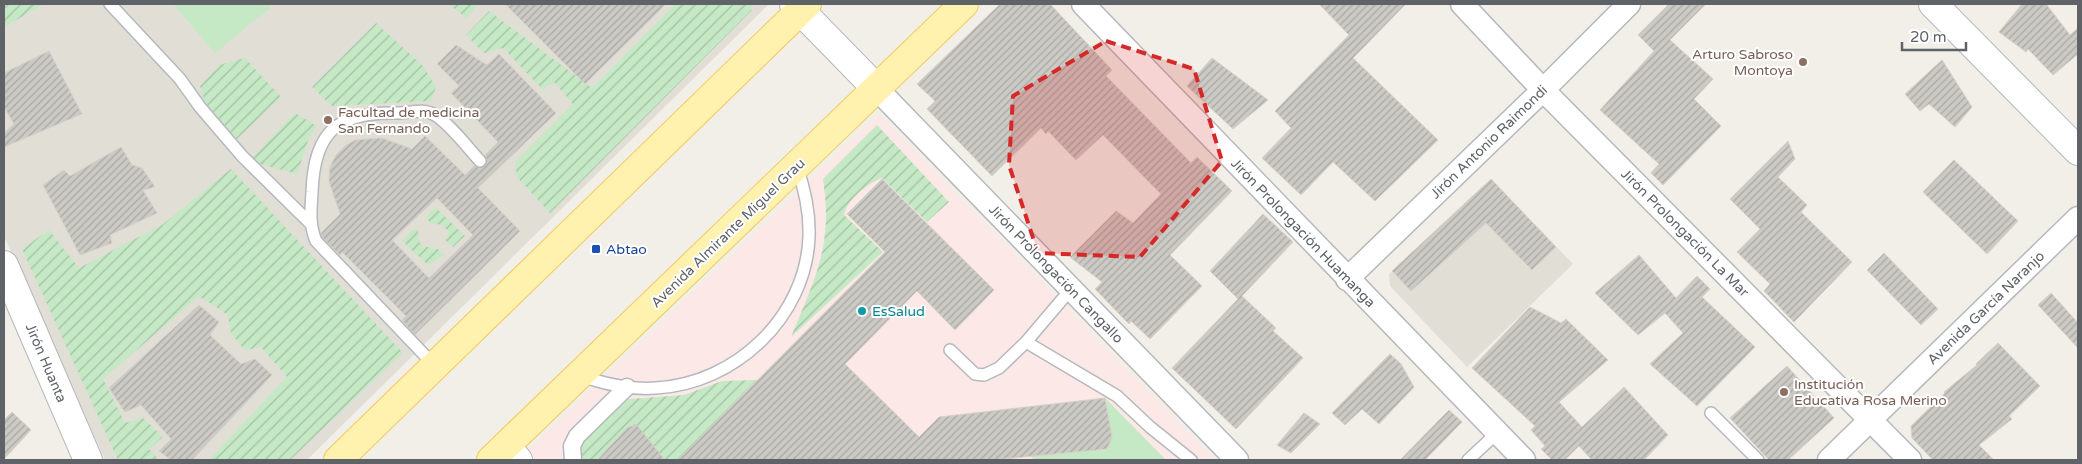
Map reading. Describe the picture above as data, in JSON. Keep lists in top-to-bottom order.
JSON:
{
  "streets": {
    "main road": ["Avenida Almirante Miguel Grau"],
    "street": [
      "Jirón Antonio Raimondi",
      "Jirón Prolongación Huamanga",
      "Jirón Prolongación La Mar",
      "Jirón Prolongación Cangallo",
      "Avenida García Naranjo",
      "Jirón Huanta"
    ]
  },
  "crossings": [
    ["Jirón Antonio Raimondi", "Jirón Prolongación Huamanga"],
    ["Jirón Antonio Raimondi", "Jirón Prolongación La Mar"],
    ["Avenida Almirante Miguel Grau", "Jirón Prolongación Cangallo"],
    ["Jirón Prolongación La Mar", "Avenida García Naranjo"]
  ],
  "places": {
    "other": [
      "Arturo Sabroso Montoya",
      "Facultad de medicina San Fernando",
      "EsSalud",
      "Institución Educativa Rosa Merino"
    ],
    "transit": ["Abtao"]
  },
  "scale_bar": "20 m"
}
